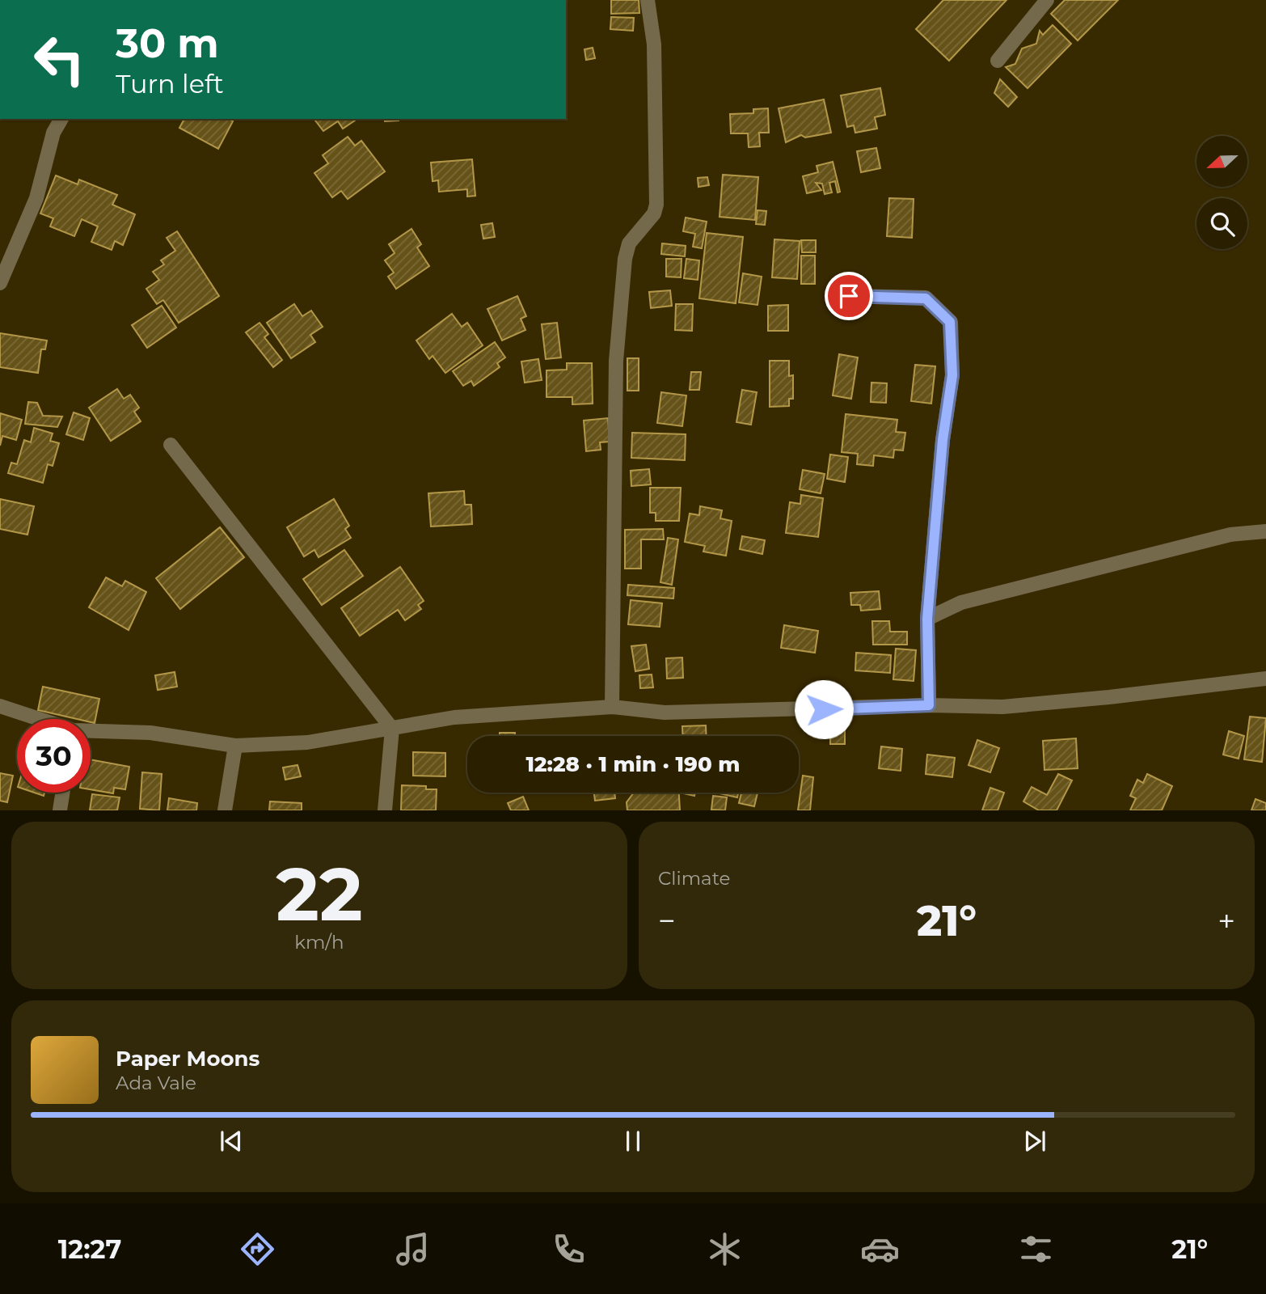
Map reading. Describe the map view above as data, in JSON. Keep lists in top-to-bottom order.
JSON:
{
  "north": "left",
  "page": {
    "turn": ["30 m", "Turn left"],
    "limit": "30",
    "trip": "12:28 · 1 min · 190 m",
    "tile": [
      ["22", "km/h"],
      "Climate"
    ],
    "heat": ["−", "21°", "+"],
    "song": ["Paper Moons", "Ada Vale"],
    "tabs": ["12:27", "21°"]
  }
}
